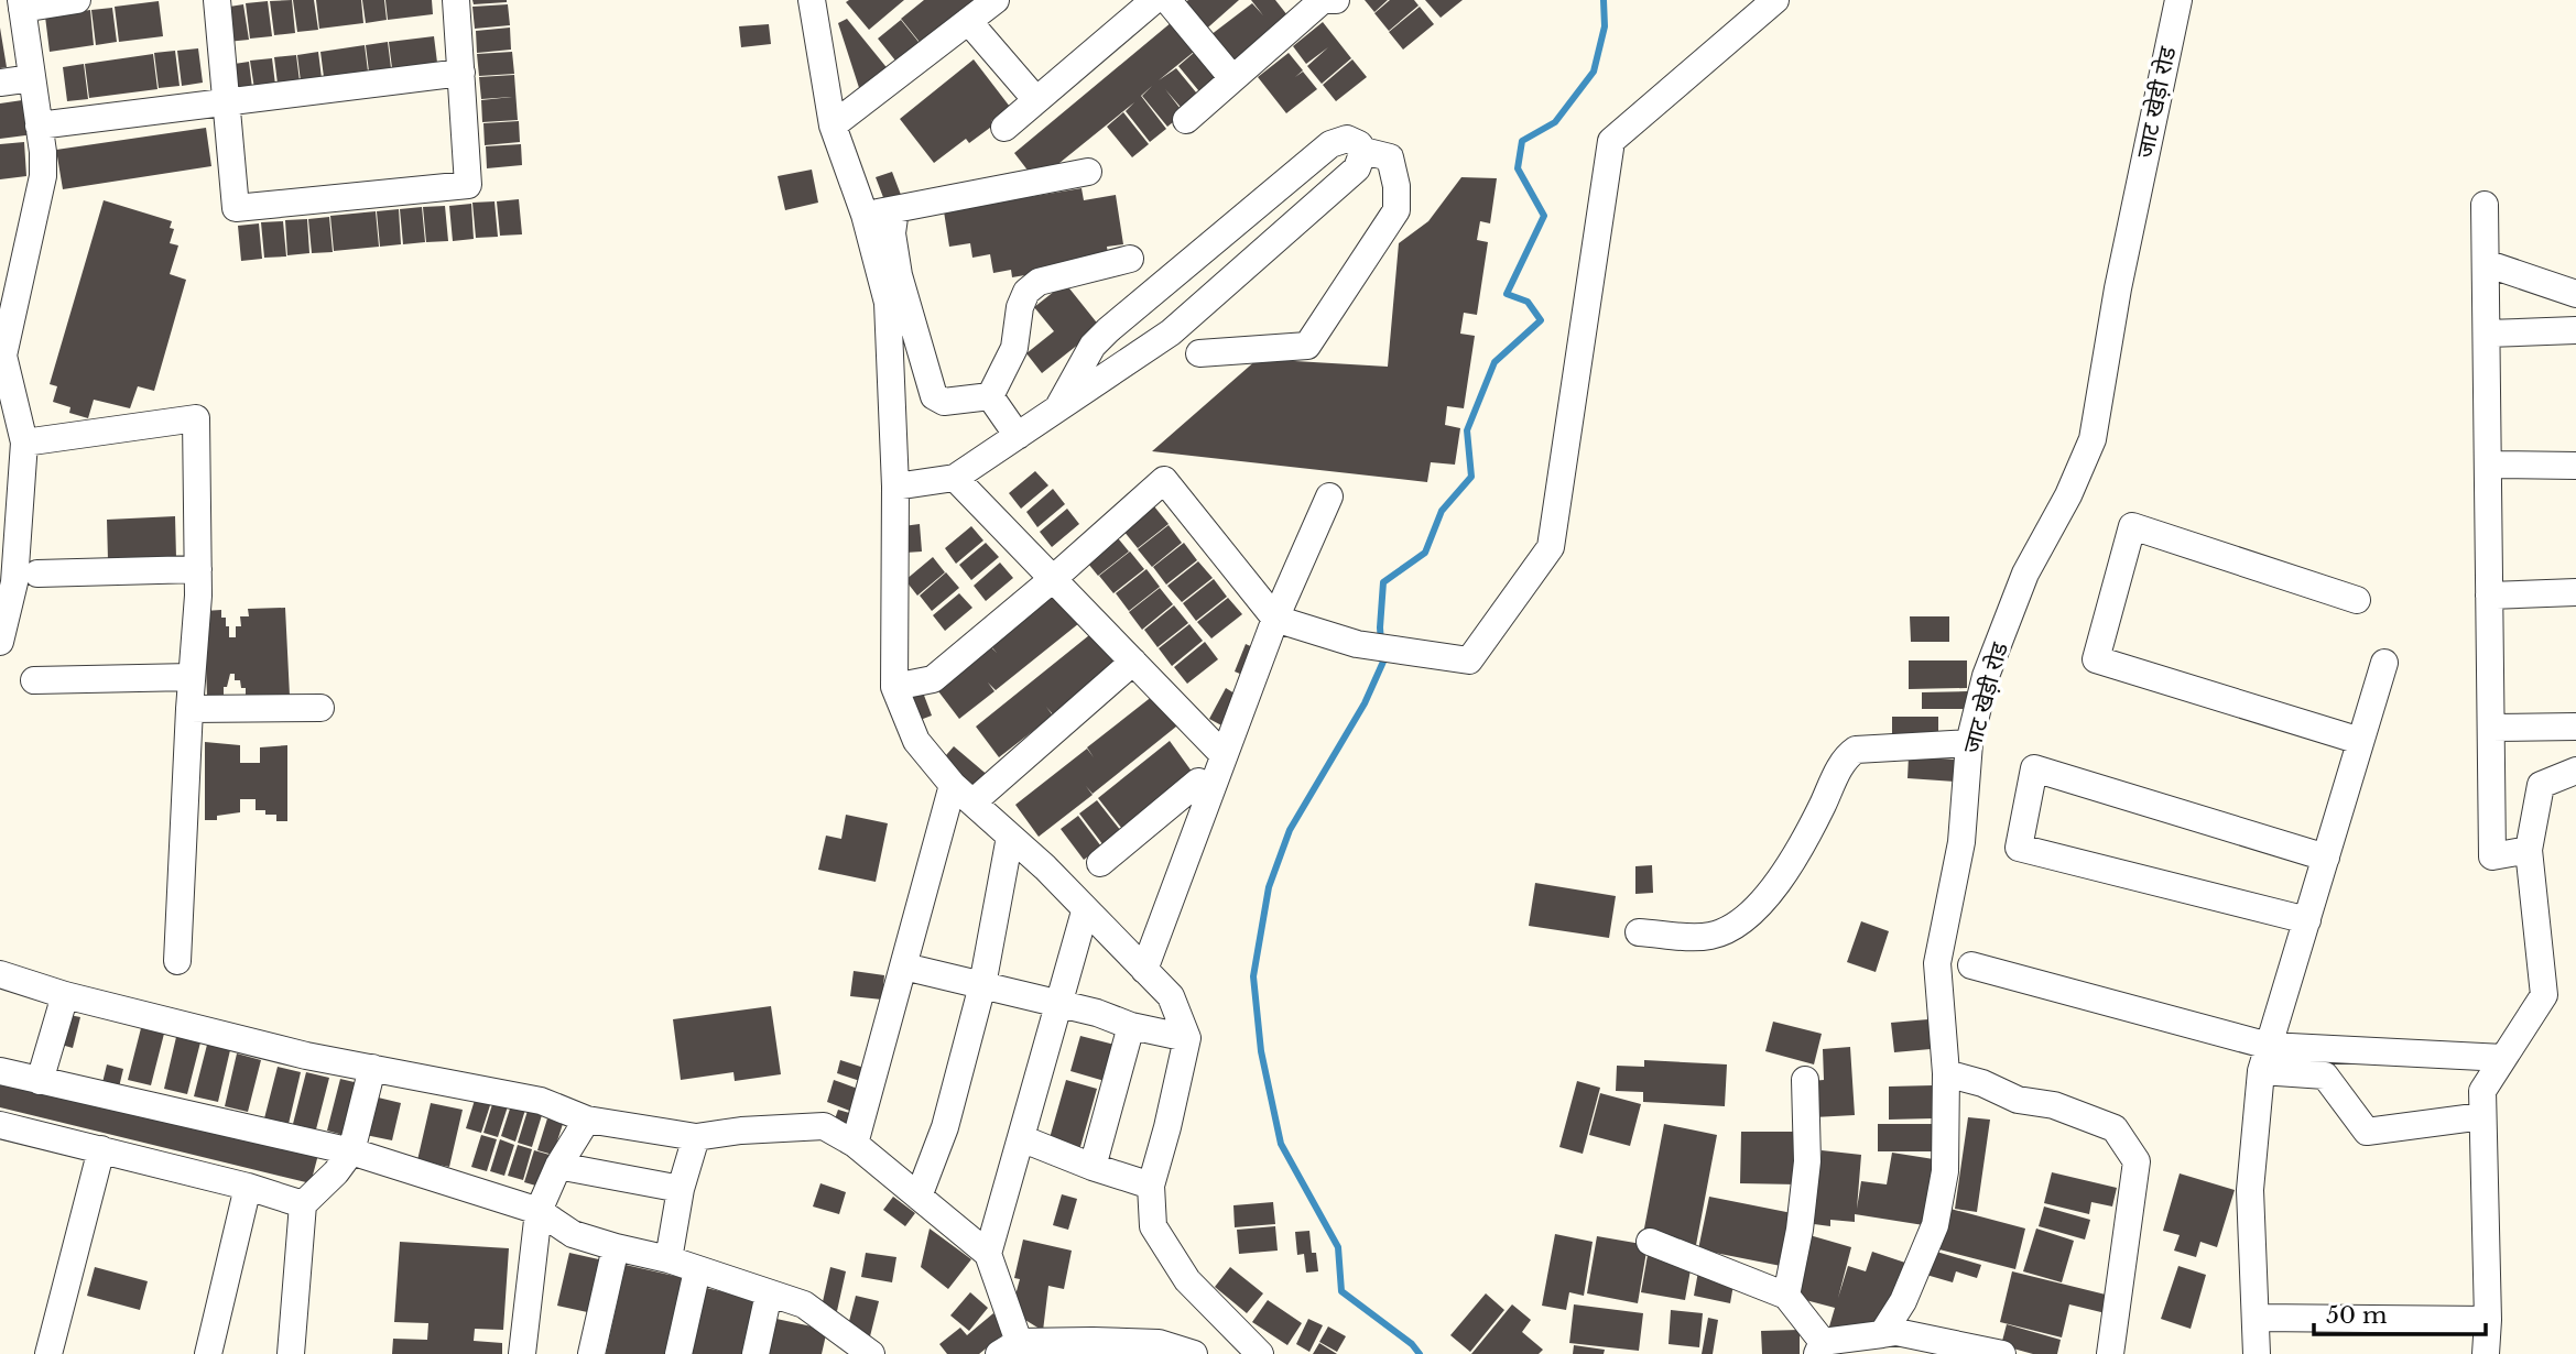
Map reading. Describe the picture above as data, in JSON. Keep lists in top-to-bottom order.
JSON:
{
  "streets": {
    "street": ["जाट खेड़ी रोड"]
  },
  "scale_bar": "50 m"
}
